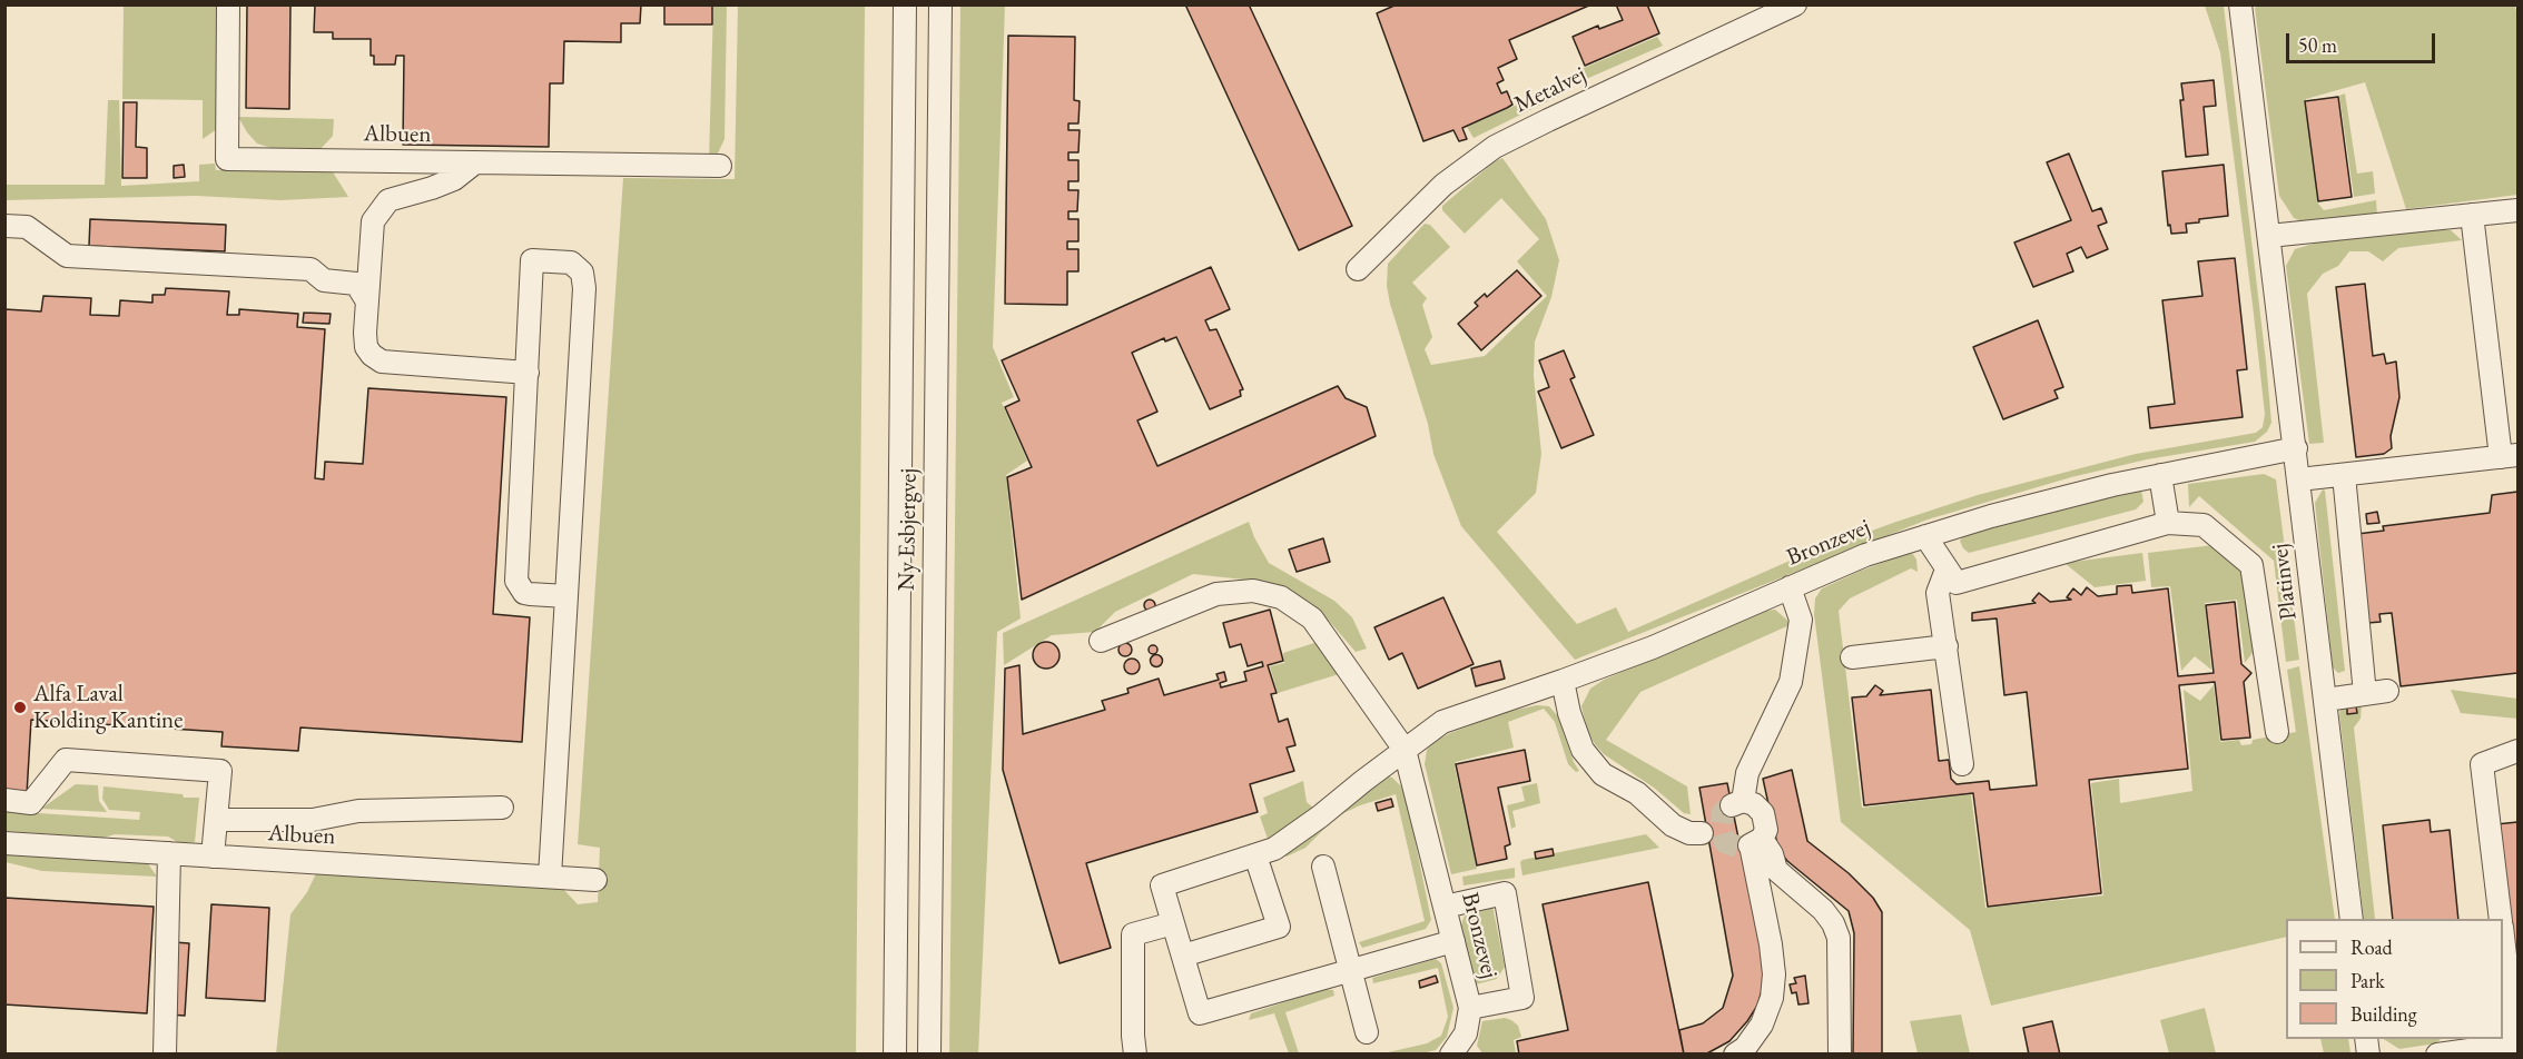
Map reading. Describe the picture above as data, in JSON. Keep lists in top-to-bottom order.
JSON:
{
  "streets": {
    "street": [
      "Metalvej",
      "Albuen",
      "Ny Esbjergvej",
      "Bronzevej",
      "Platinvej"
    ]
  },
  "crossings": [
    ["Bronzevej", "Platinvej"]
  ],
  "places": ["Alfa Laval Kolding Kantine"],
  "legend": ["Road", "Park", "Building"],
  "scale_bar": "50 m"
}
